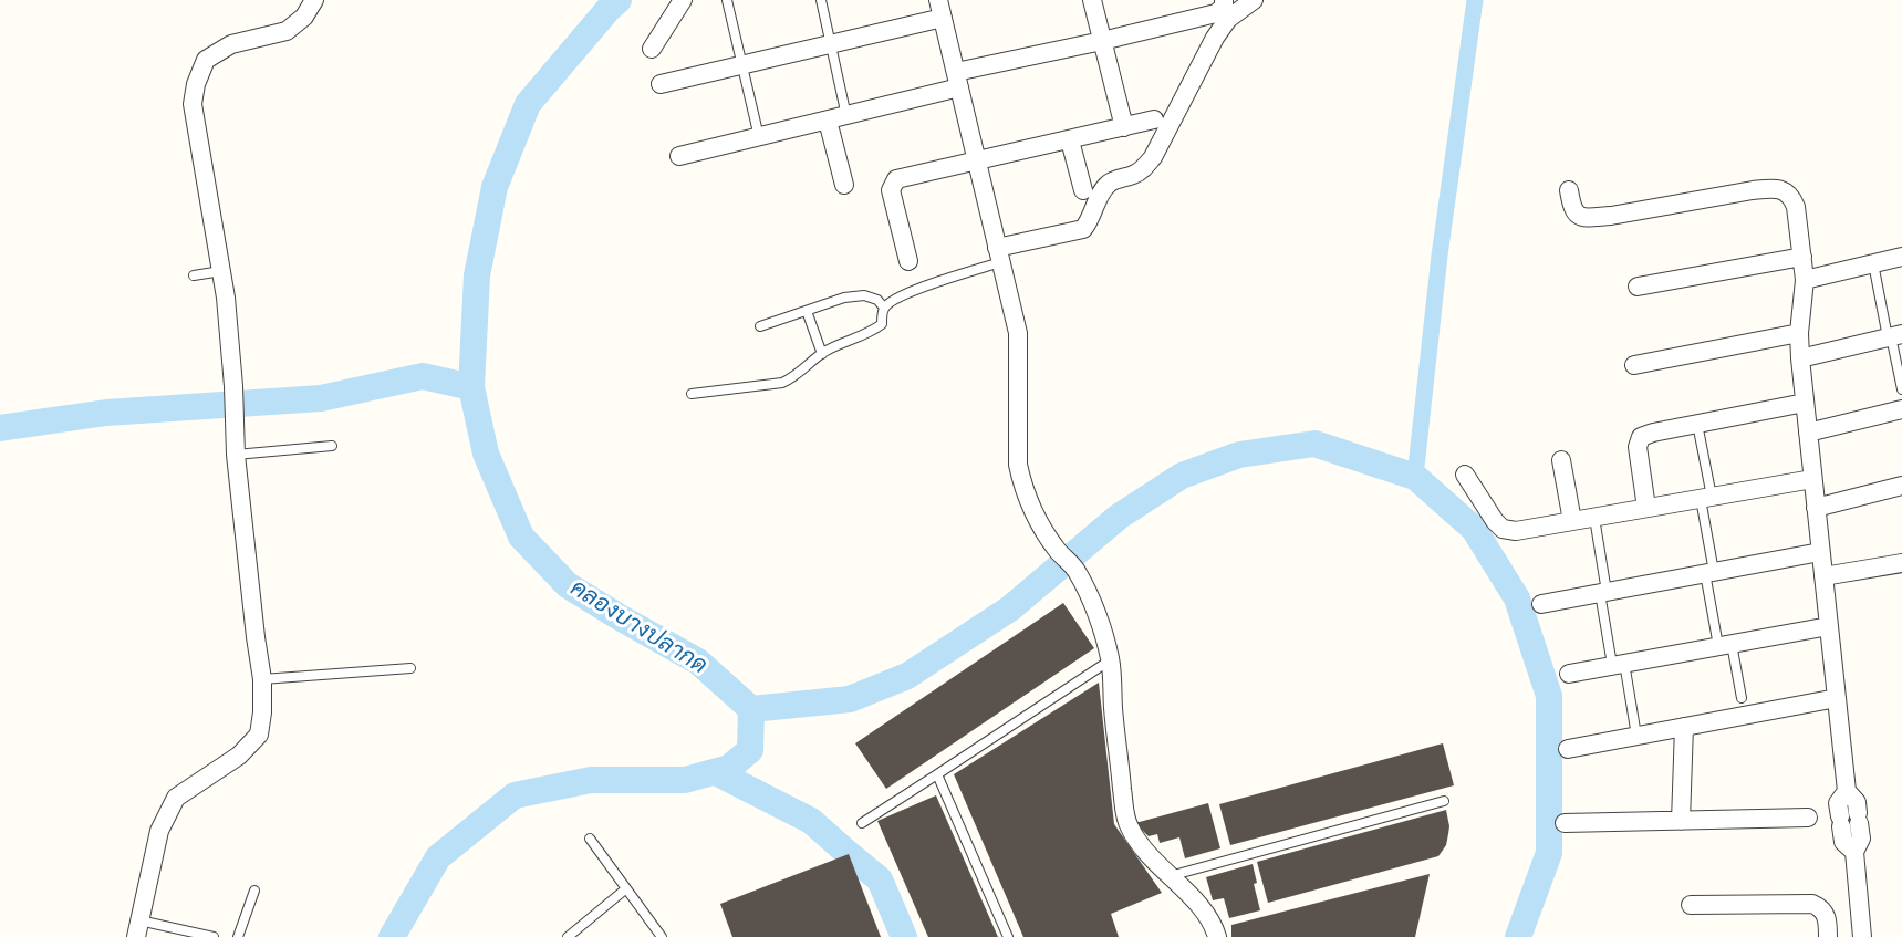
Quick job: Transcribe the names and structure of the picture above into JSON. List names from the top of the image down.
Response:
{
  "water": ["คลองบางปลากด"]
}
